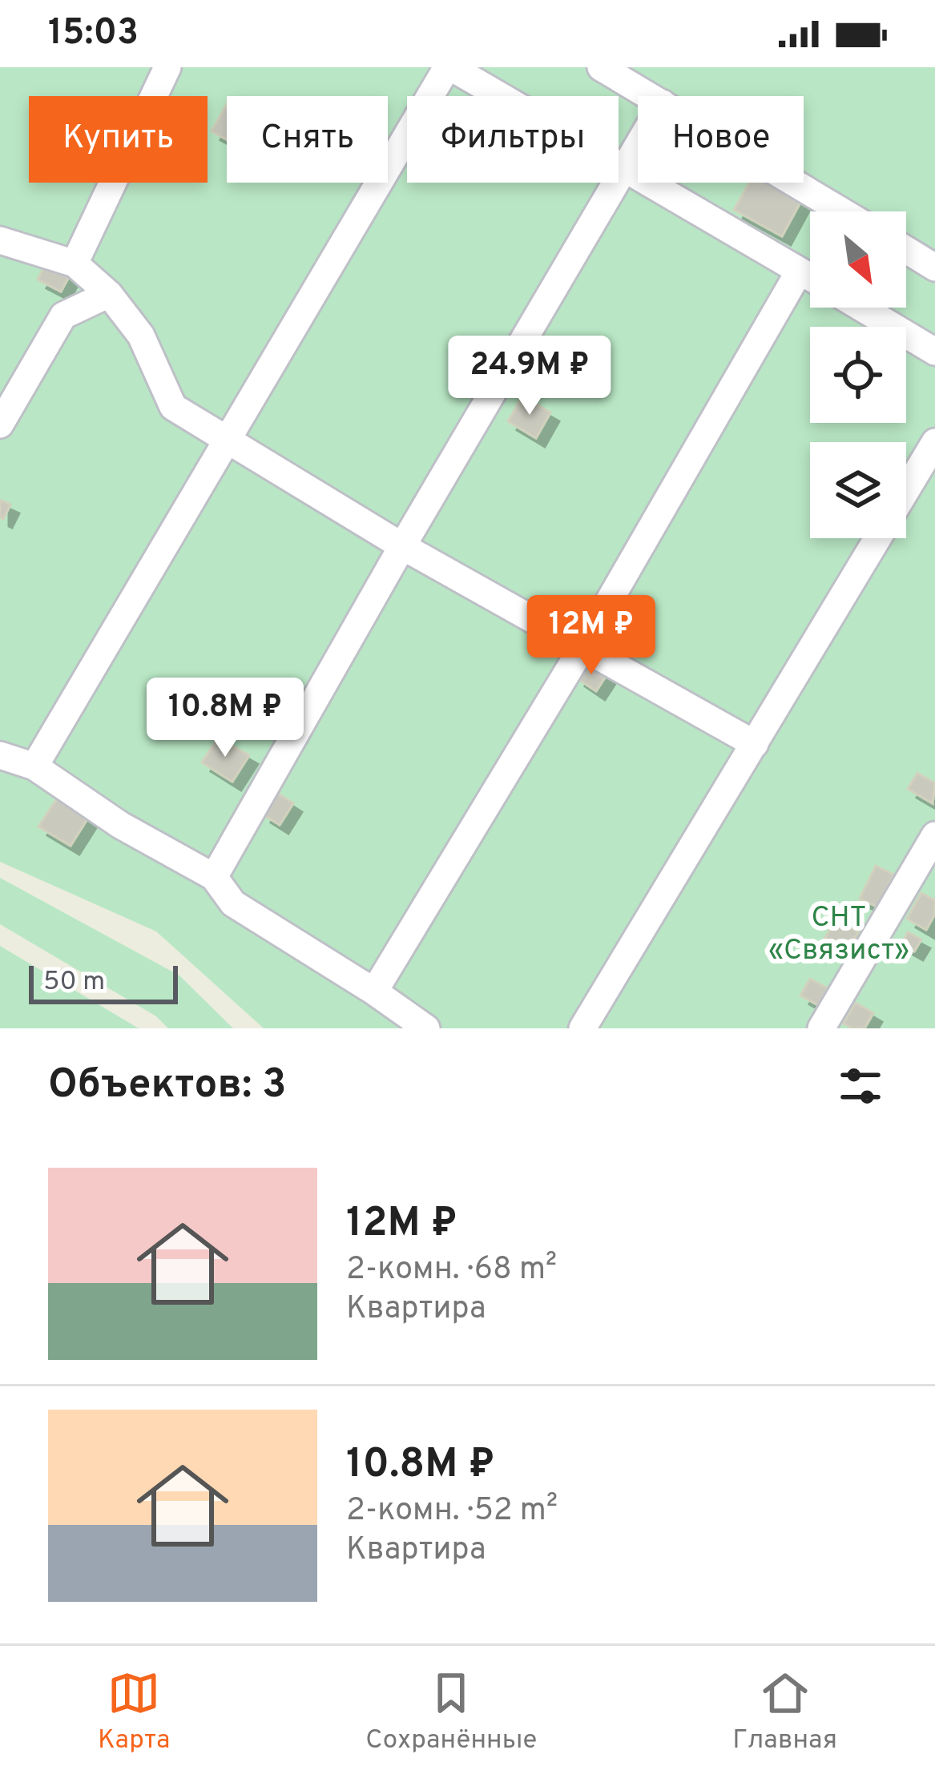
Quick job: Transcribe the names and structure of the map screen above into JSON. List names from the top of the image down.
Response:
{
  "parks": ["СНТ «Связист»"],
  "scale_bar": "50 m",
  "north": "bottom right",
  "page": {
    "status": "15:03",
    "chip": [
      "Купить",
      "Снять",
      "Фильтры",
      "Новое"
    ],
    "price": ["24.9M ₽", "12M ₽", "10.8M ₽"],
    "scale": "50 m",
    "heading": "Объектов: 3",
    "list": [
      {
        "name": "12M ₽",
        "note": "2-комн. · 68 m² · Квартира"
      },
      {
        "name": "10.8M ₽",
        "note": "2-комн. · 52 m² · Квартира"
      }
    ],
    "tabs": ["Карта", "Сохранённые", "Главная"]
  }
}
